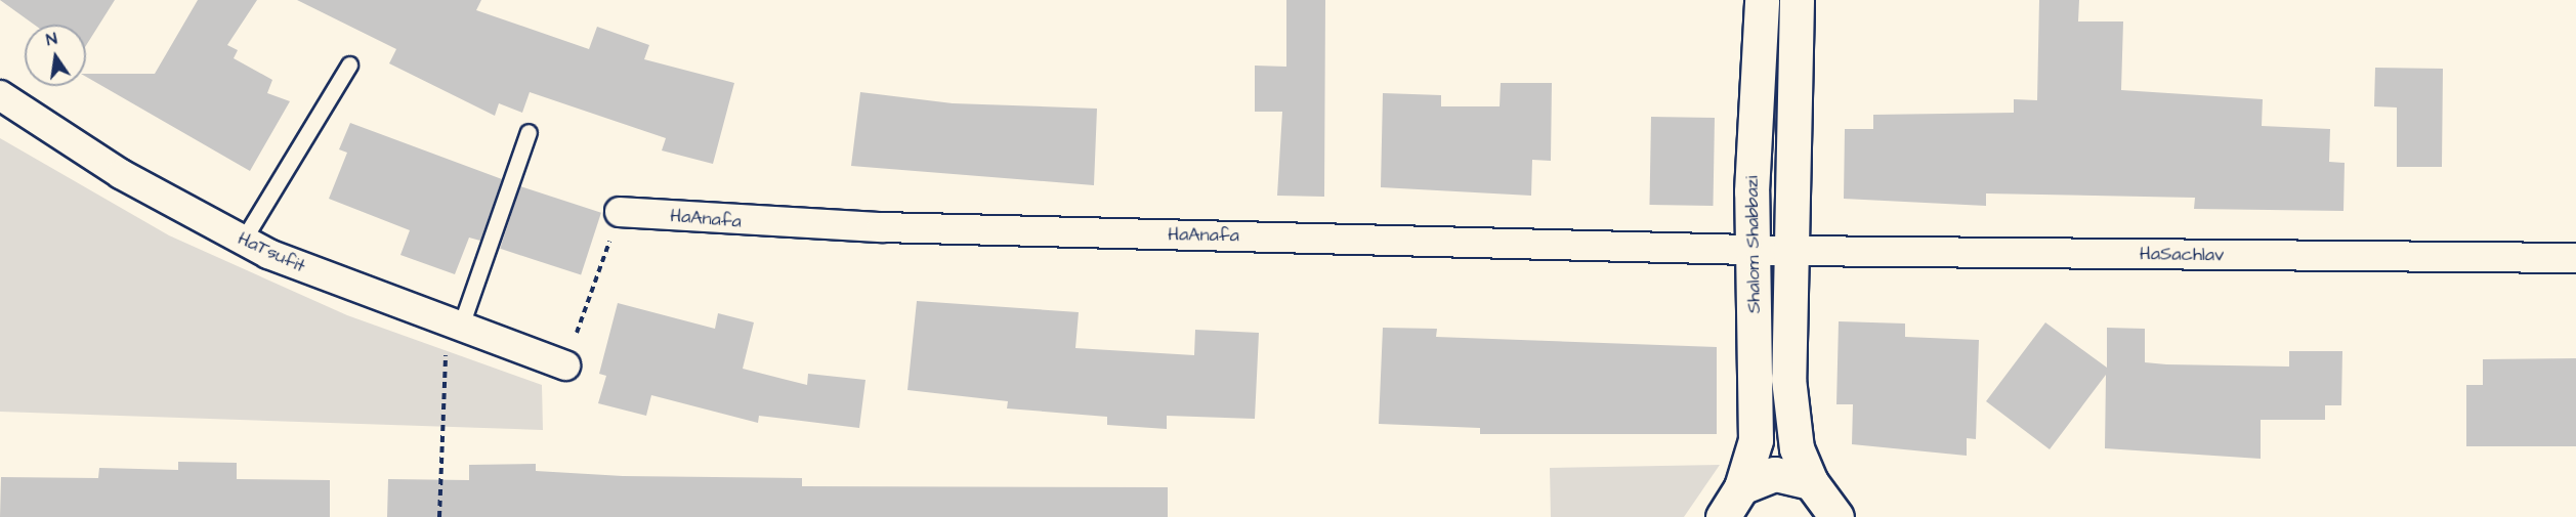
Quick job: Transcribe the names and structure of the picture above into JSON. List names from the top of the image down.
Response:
{
  "streets": {
    "street": [
      "HaAnafa",
      "Shalom Shabbazi",
      "HaTsufit",
      "HaSachlav"
    ]
  },
  "crossings": [
    ["HaAnafa", "Shalom Shabbazi"],
    ["HaAnafa", "HaSachlav"],
    ["Shalom Shabbazi", "HaSachlav"]
  ],
  "north": "top"
}
